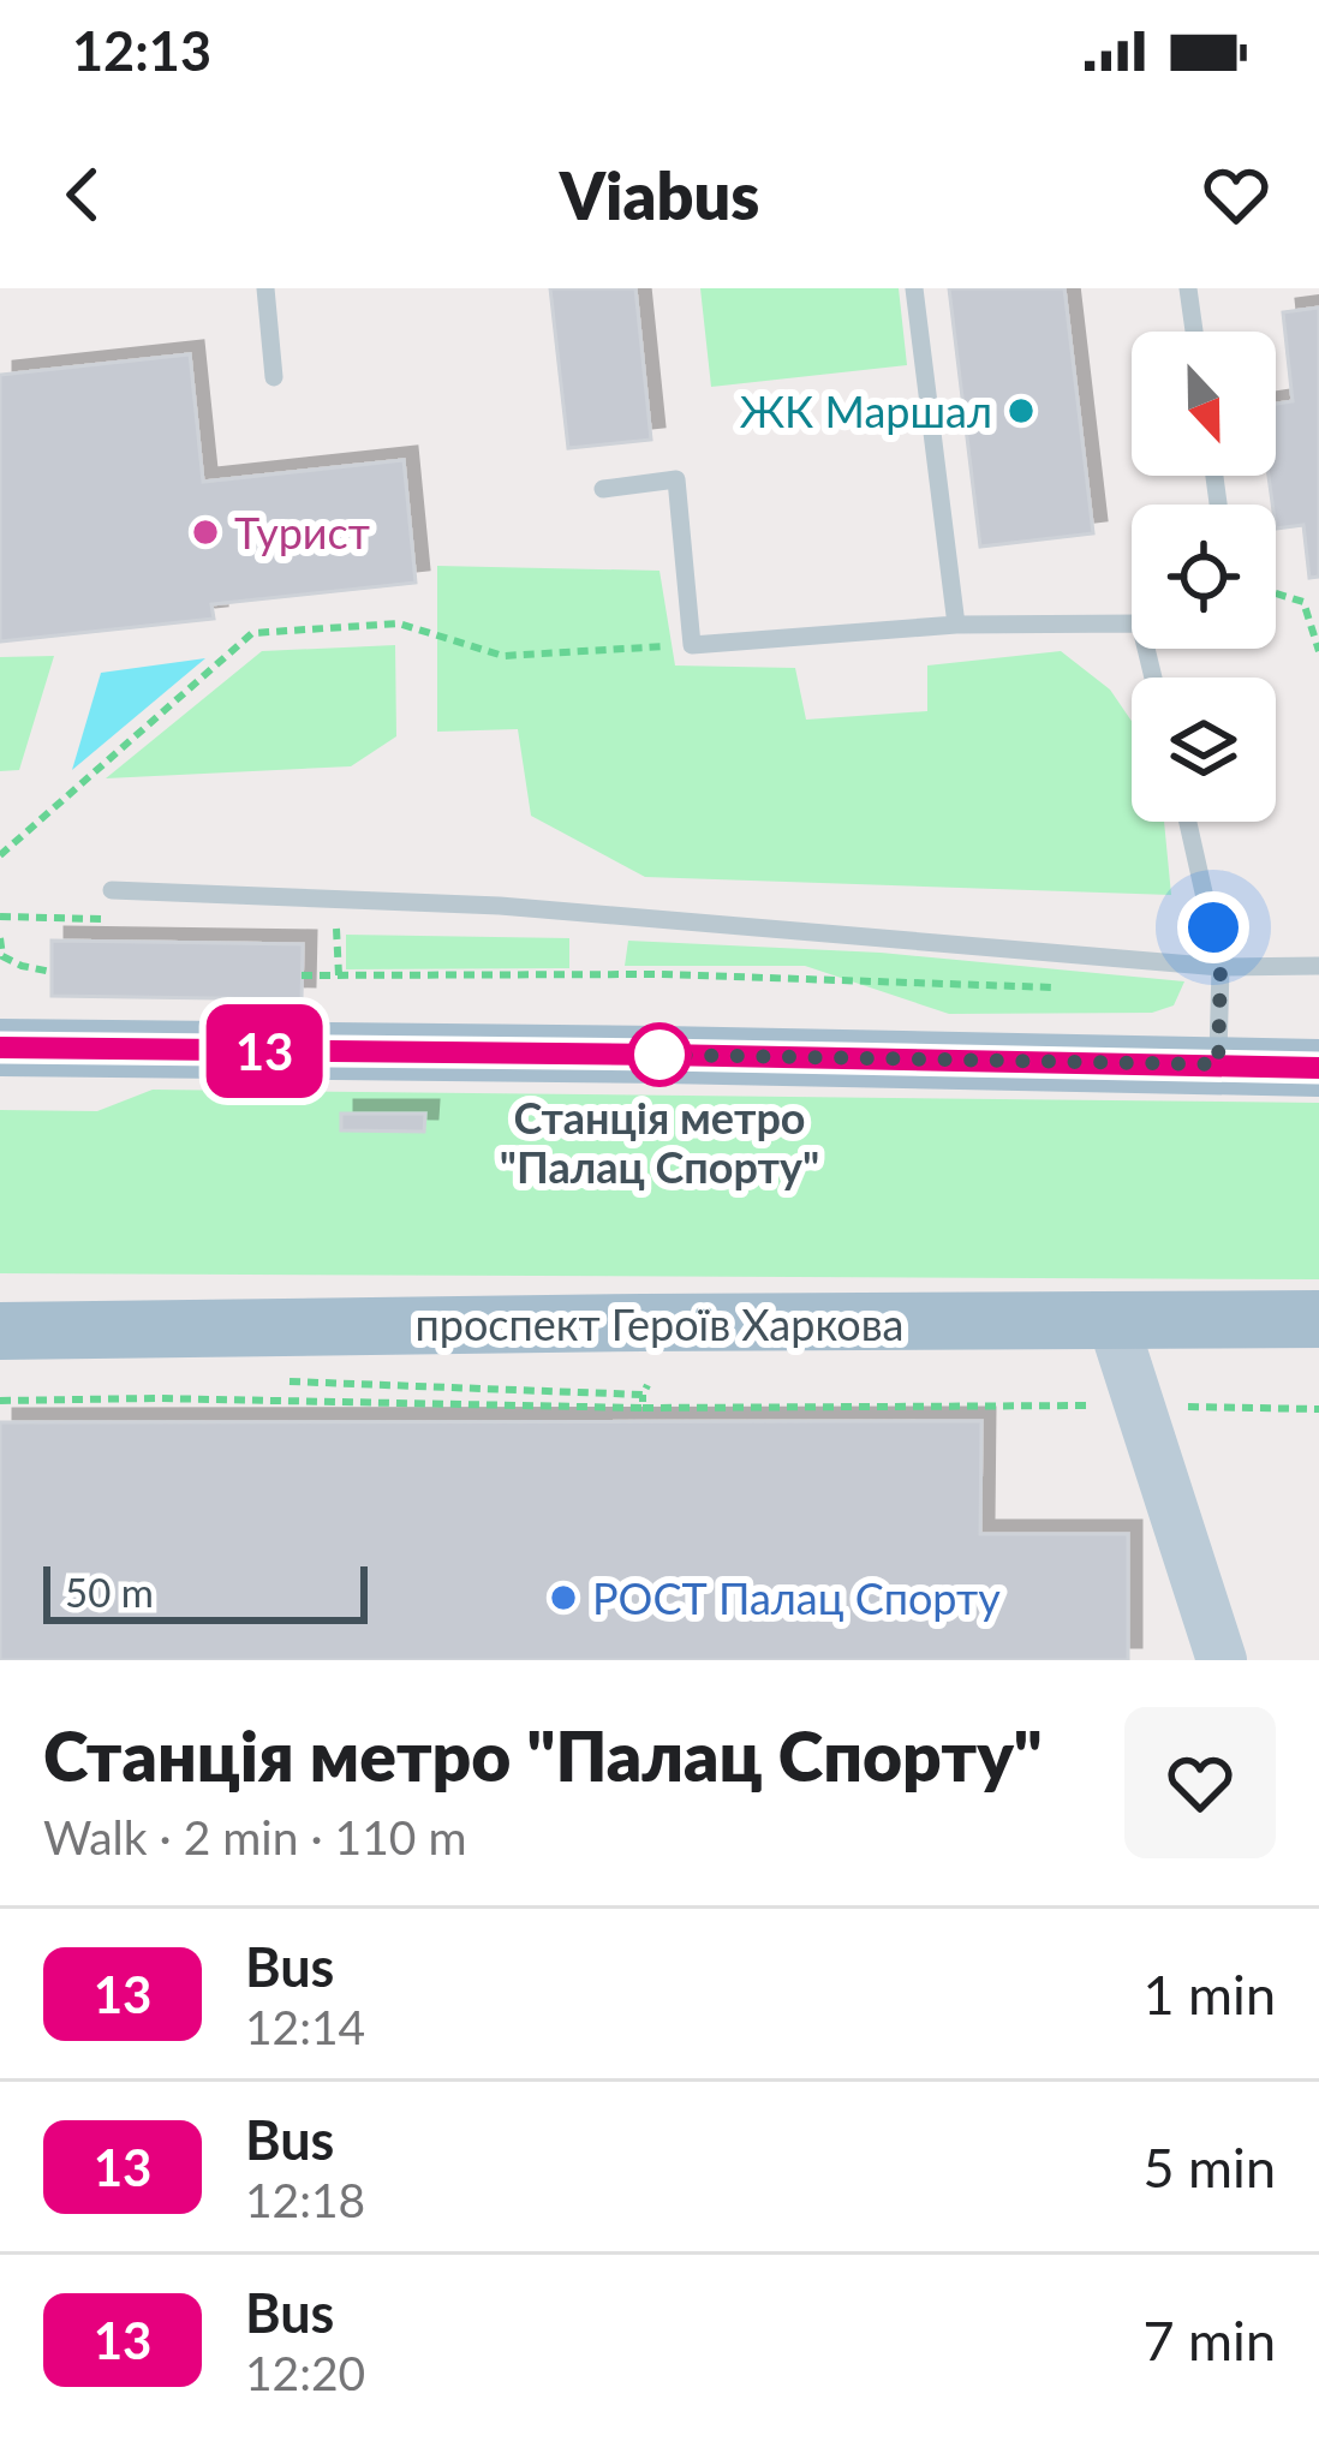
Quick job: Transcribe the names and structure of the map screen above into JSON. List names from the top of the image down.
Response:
{
  "streets": {
    "main road": ["проспект Героїв Харкова"]
  },
  "places": [
    "ЖК Маршал",
    "Турист",
    "Станція метро \"Палац Спорту\"",
    "РОСТ Палац Спорту"
  ],
  "lines": ["bus line 13"],
  "scale_bar": "50 m",
  "north": "bottom",
  "page": {
    "status": "12:13",
    "header": "Viabus",
    "on_map": "13",
    "scale": "50 m",
    "heading": ["Станція метро \"Палац Спорту\"", "Walk · 2 min · 110 m"],
    "list": [
      {
        "mark": "13",
        "name": "Bus",
        "note": "12:14",
        "value": "1 min"
      },
      {
        "mark": "13",
        "name": "Bus",
        "note": "12:18",
        "value": "5 min"
      },
      {
        "mark": "13",
        "name": "Bus",
        "note": "12:20",
        "value": "7 min"
      }
    ]
  }
}
